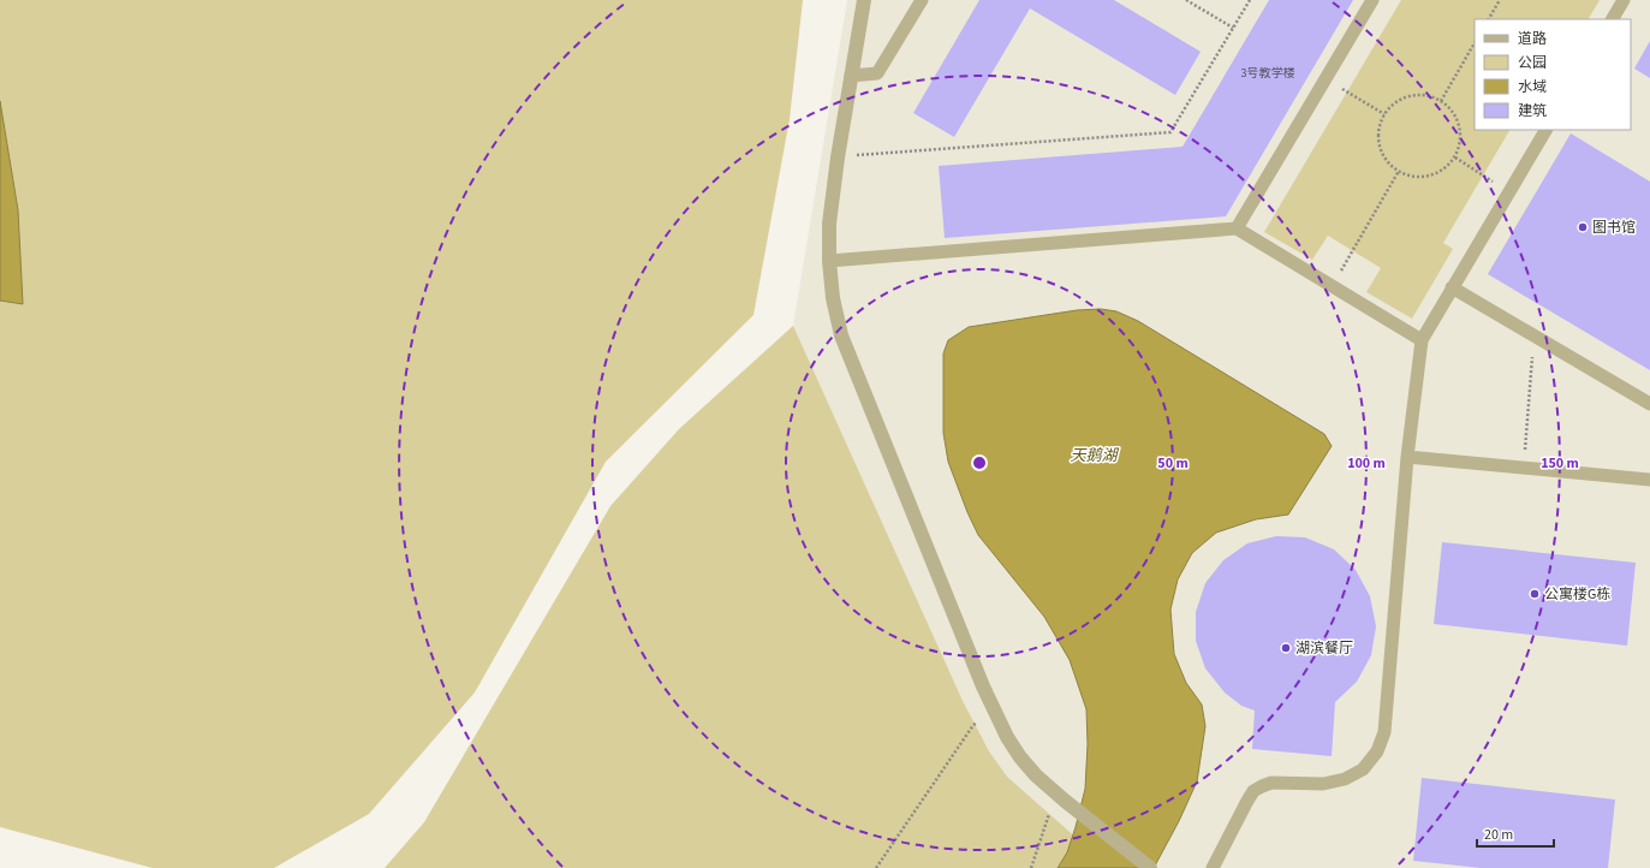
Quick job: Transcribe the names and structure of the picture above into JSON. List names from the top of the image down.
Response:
{
  "water": ["天鹅湖"],
  "places": ["图书馆", "公寓楼G栋", "湖滨餐厅"],
  "house_numbers": ["3号教学楼"],
  "legend": [
    "道路",
    "公园",
    "水域",
    "建筑"
  ],
  "scale_bar": "20 m",
  "rings": ["50 m", "100 m", "150 m"]
}
